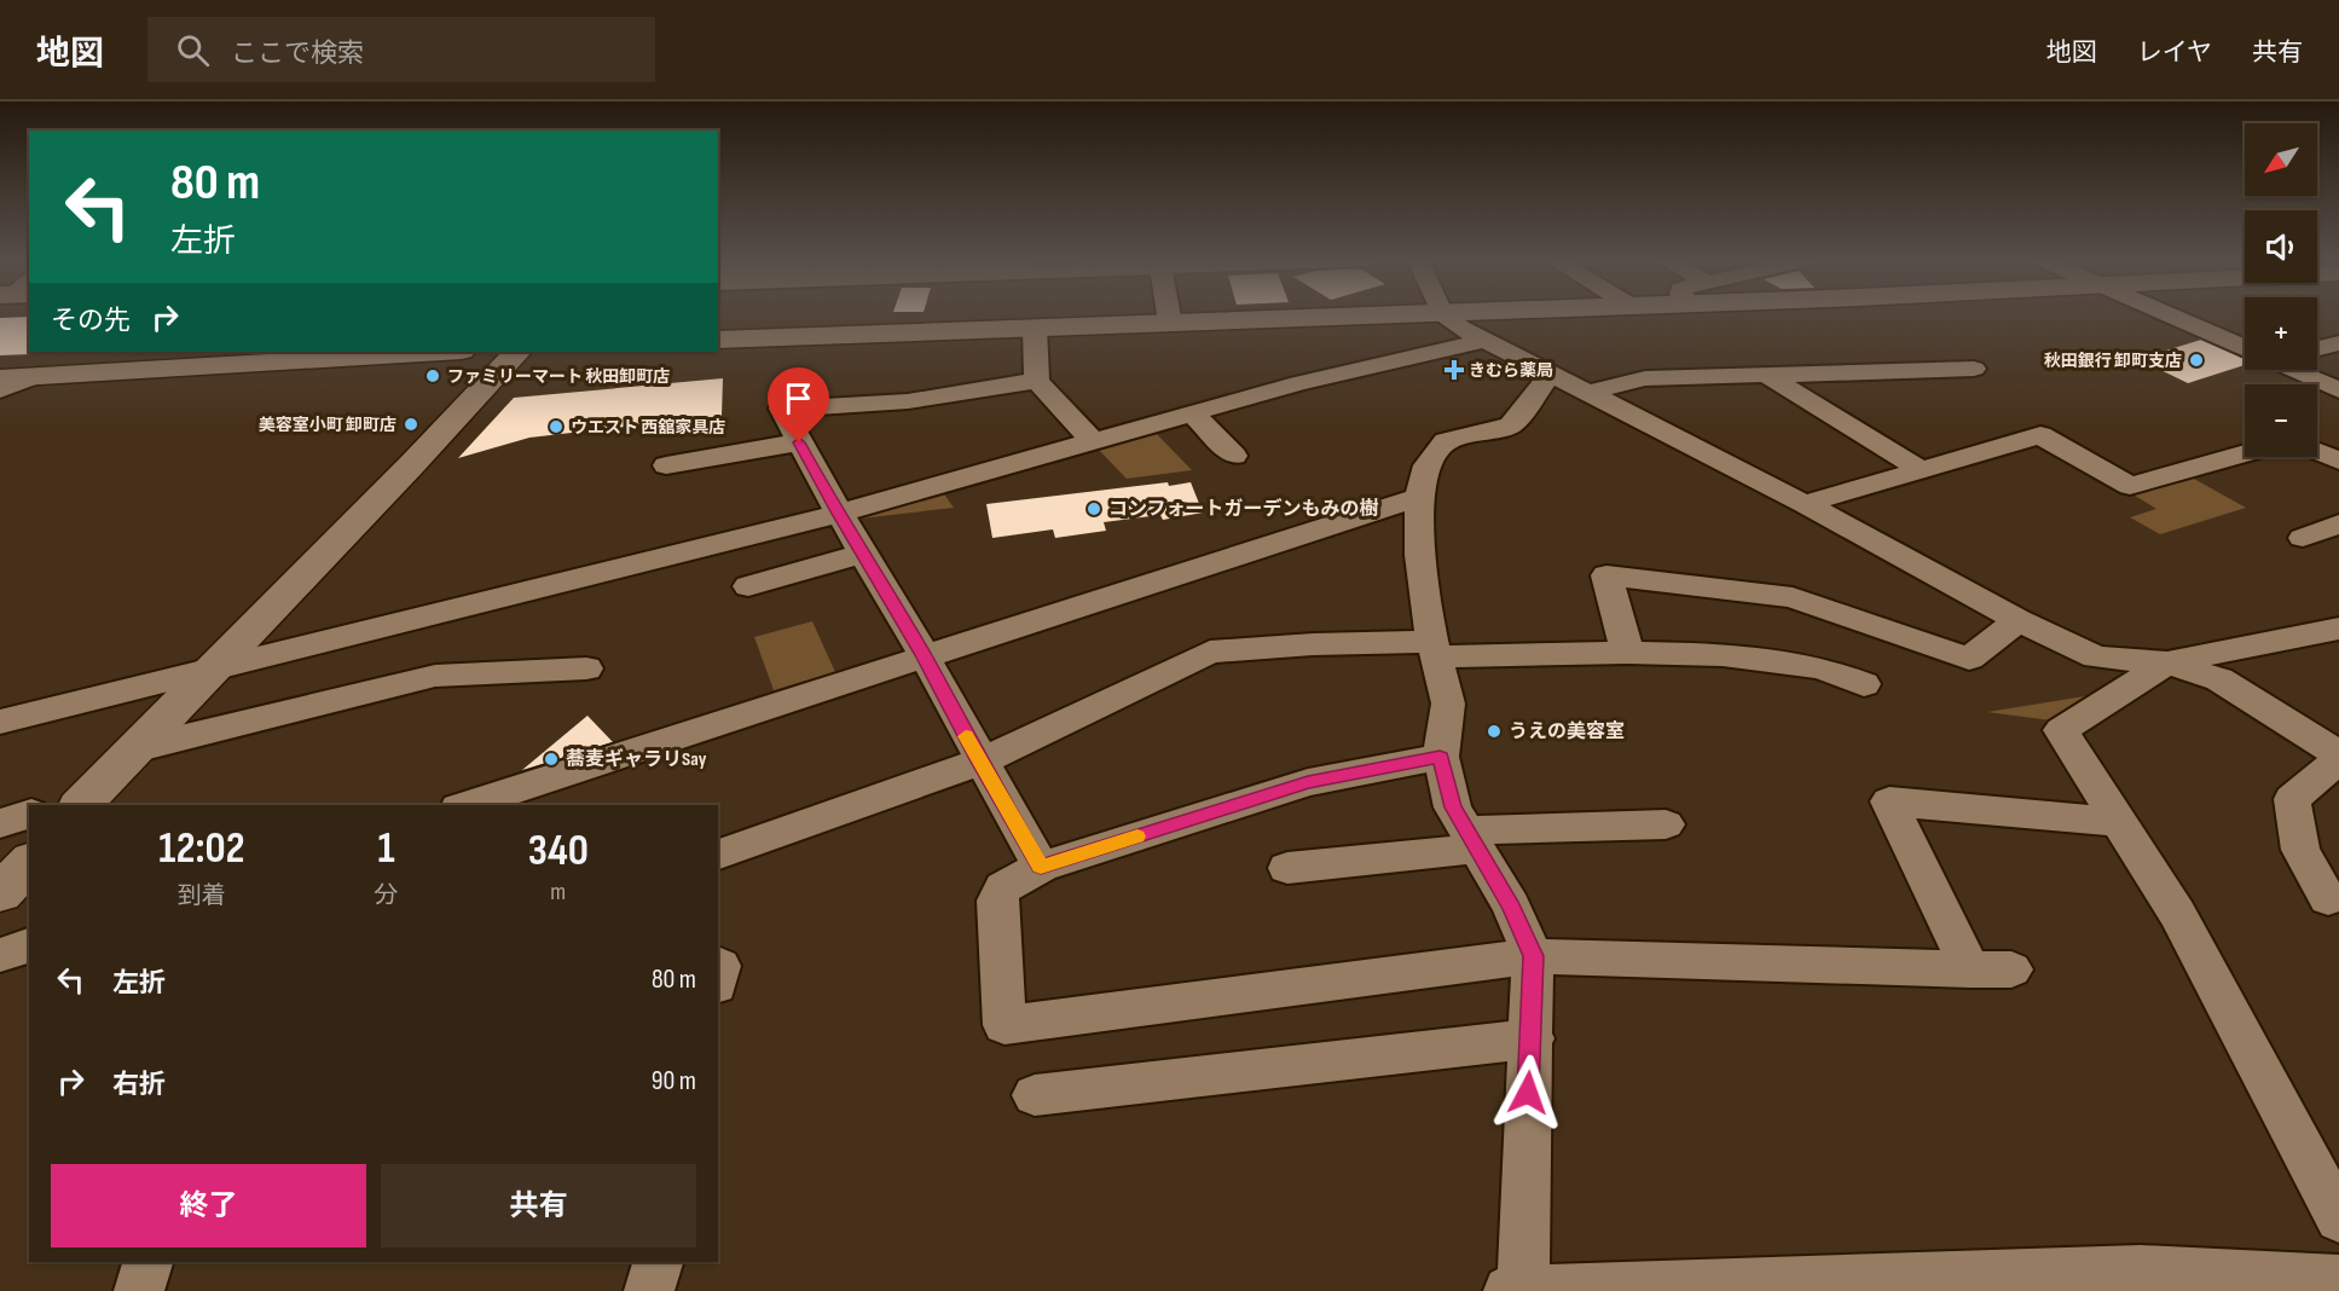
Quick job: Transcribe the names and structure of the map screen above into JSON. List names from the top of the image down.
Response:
{
  "places": {
    "other": [
      "秋田銀行 卸町支店",
      "ファミリーマート 秋田卸町店",
      "美容室小町 卸町店",
      "ウエスト 西舘家具店",
      "コンフォートガーデンもみの樹",
      "うえの美容室",
      "蕎麦ギャラリSay"
    ],
    "health": ["きむら薬局"]
  },
  "north": "bottom left",
  "page": {
    "header": "地図",
    "search": "ここで検索",
    "nav": ["地図", "レイヤ", "共有"],
    "map_buttons": ["+", "−"],
    "turn": ["80 m", "左折"],
    "then": "その先",
    "eta": [
      "12:02",
      "到着",
      "1",
      "分",
      "340",
      "m"
    ],
    "list": [
      {
        "name": "左折",
        "value": "80 m"
      },
      {
        "name": "右折",
        "value": "90 m"
      }
    ],
    "buttons": ["終了", "共有"]
  }
}
